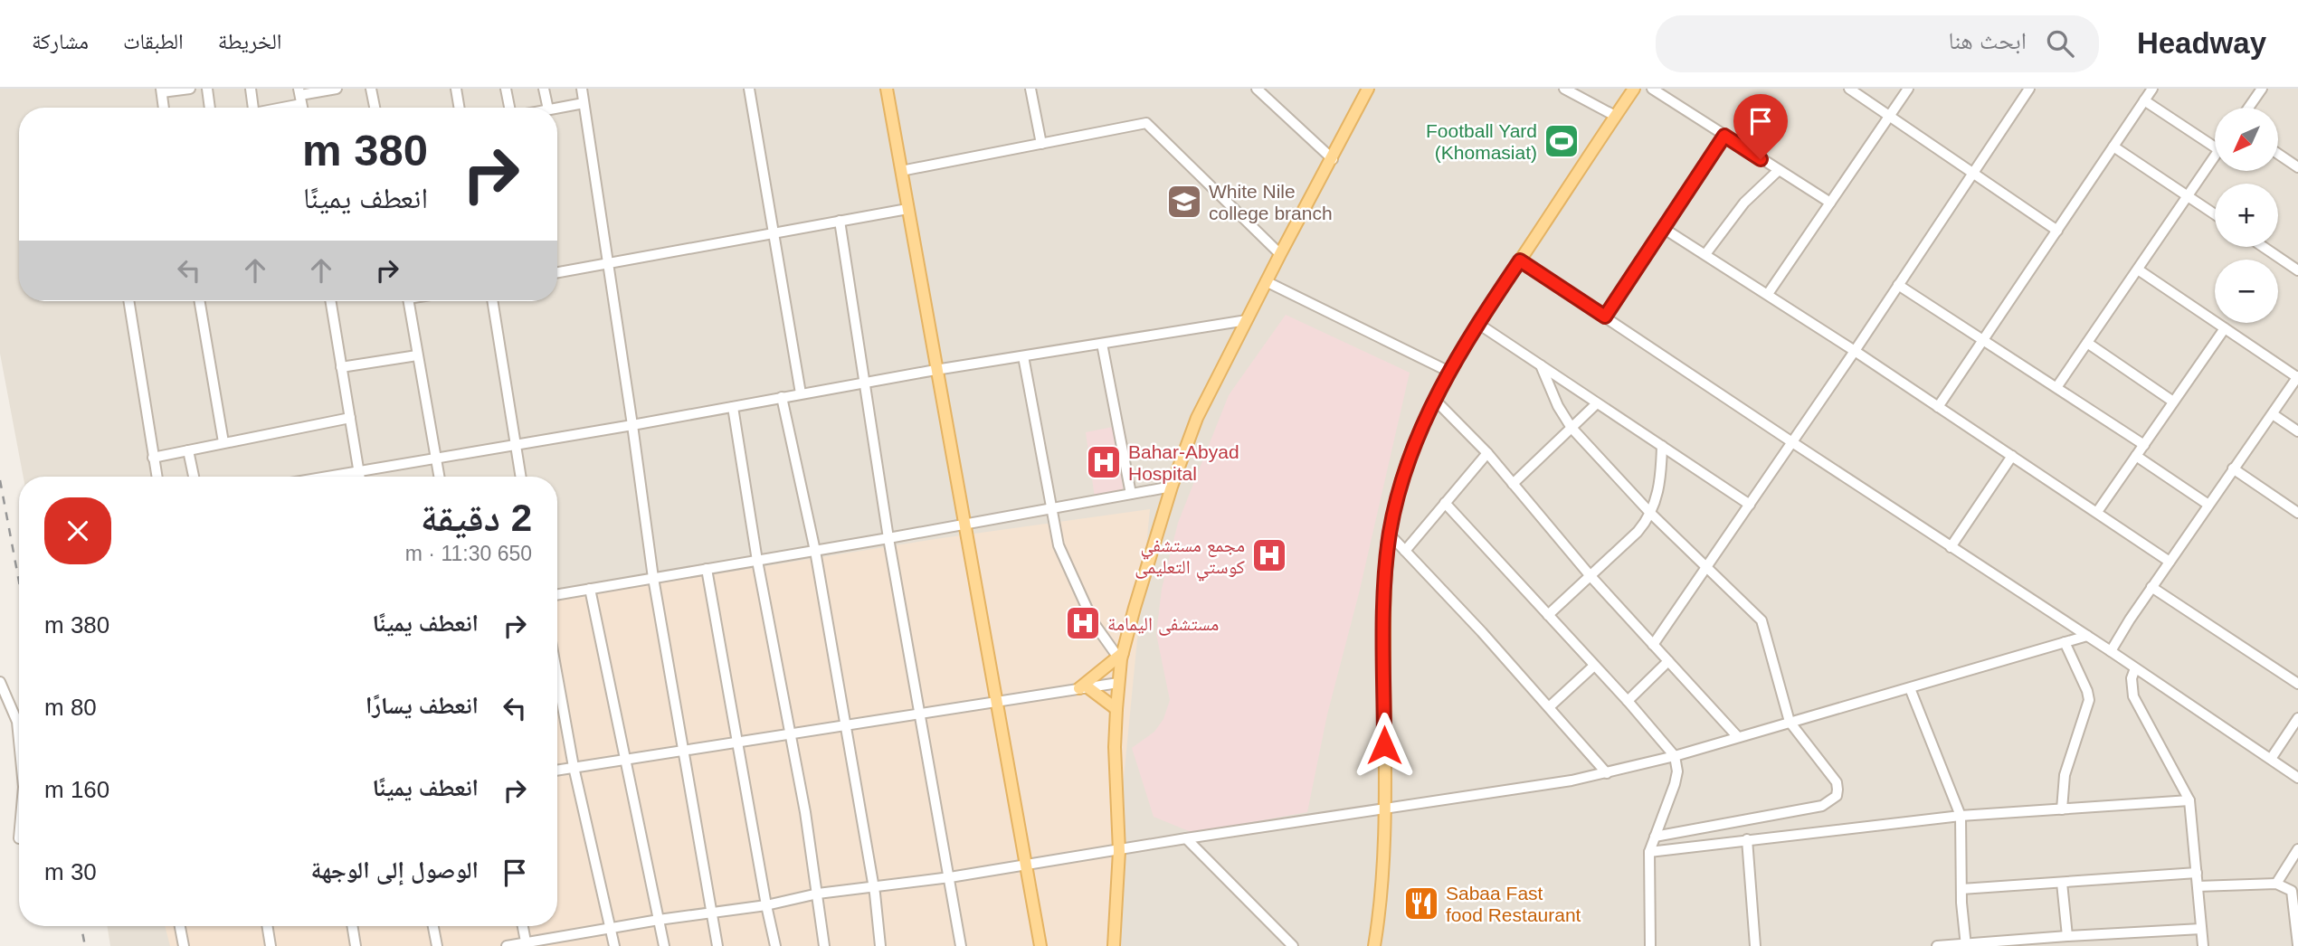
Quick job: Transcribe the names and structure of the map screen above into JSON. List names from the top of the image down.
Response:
{
  "places": {
    "sports": ["Football Yard (Khomasiat)"],
    "school or university": ["White Nile college branch"],
    "hospital": ["Bahar-Abyad Hospital", "مجمع مستشفي كوستي التعليمى", "مستشفى اليمامة"],
    "restaurant": ["Sabaa Fast food Restaurant"]
  },
  "north": "bottom left",
  "page": {
    "header": "Headway",
    "search": "ابحث هنا",
    "nav": ["الخريطة", "الطبقات", "مشاركة"],
    "map_buttons": ["+", "−"],
    "turn": ["380 m", "انعطف يمينًا"],
    "heading": ["2 دقيقة", "650 m · 11:30"],
    "list": [
      {
        "name": "انعطف يمينًا",
        "value": "380 m"
      },
      {
        "name": "انعطف يسارًا",
        "value": "80 m"
      },
      {
        "name": "انعطف يمينًا",
        "value": "160 m"
      },
      {
        "name": "الوصول إلى الوجهة",
        "value": "30 m"
      }
    ]
  }
}
